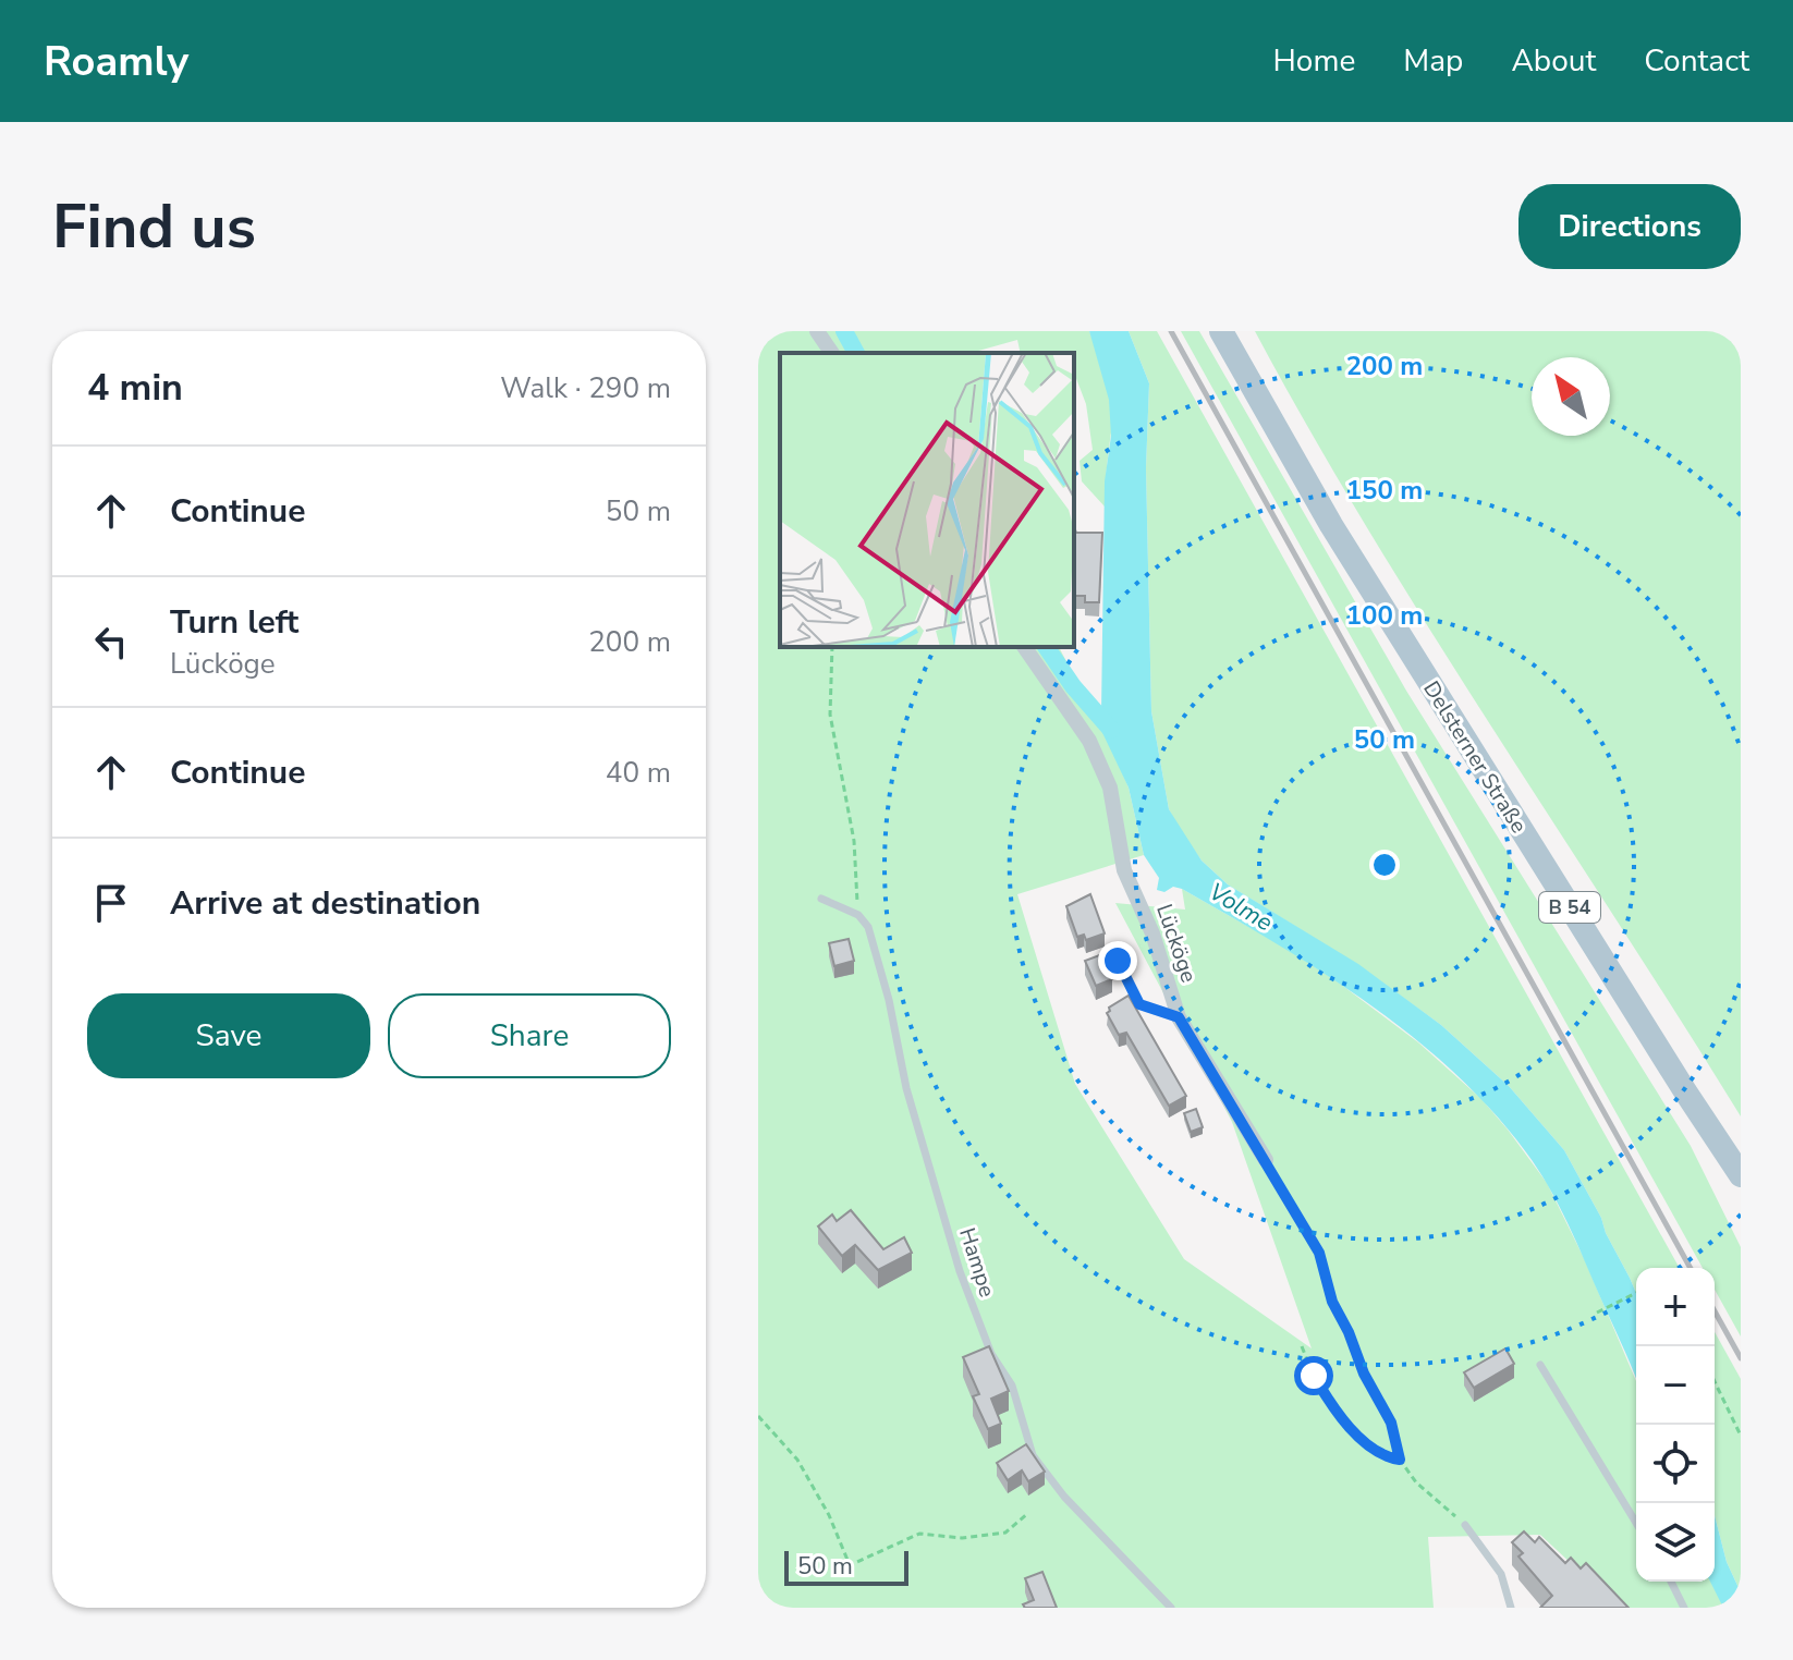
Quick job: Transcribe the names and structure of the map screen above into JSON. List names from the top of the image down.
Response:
{
  "streets": {
    "main road": ["Delsterner Straße", "B 54"],
    "street": ["Lücköge"],
    "lane": ["Hampe"]
  },
  "water": ["Volme"],
  "scale_bar": "50 m",
  "north": "top left",
  "page": {
    "header": "Roamly",
    "nav": [
      "Home",
      "Map",
      "About",
      "Contact"
    ],
    "buttons": [
      "Directions",
      ["Save", "Share"]
    ],
    "title": "Find us",
    "heading": ["4 min", "Walk · 290 m"],
    "list": [
      ["Continue", "50 m"],
      ["Turn left", "Lücköge", "200 m"],
      ["Continue", "40 m"],
      "Arrive at destination"
    ],
    "map_buttons": ["+", "−"],
    "scale": "50 m"
  },
  "rings": [
    "200 m",
    "150 m",
    "100 m",
    "50 m"
  ]
}
